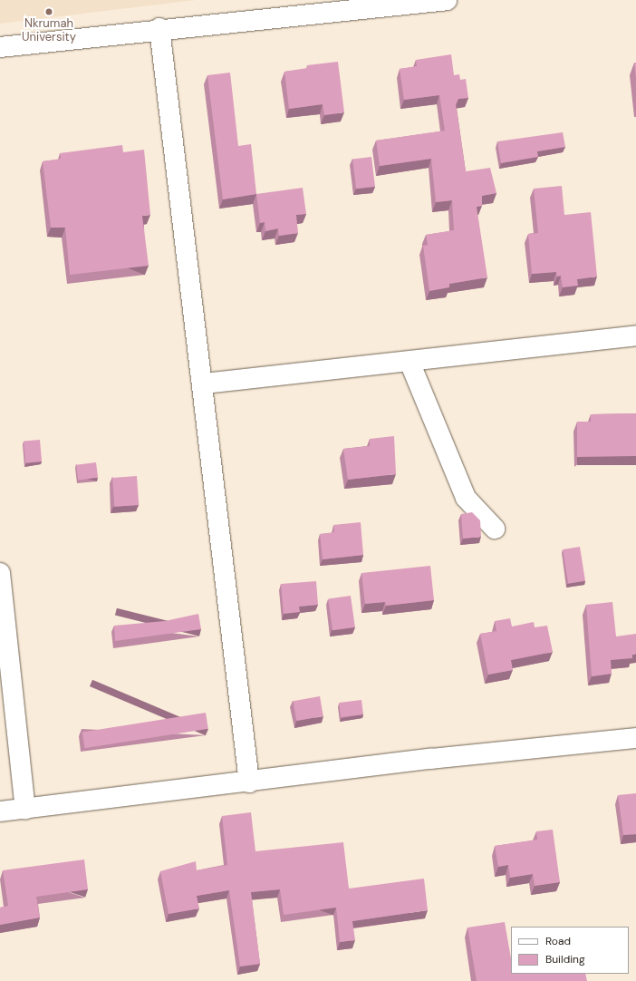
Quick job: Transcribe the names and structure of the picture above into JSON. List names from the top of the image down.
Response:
{
  "places": ["Nkrumah University"],
  "legend": ["Road", "Building"]
}
